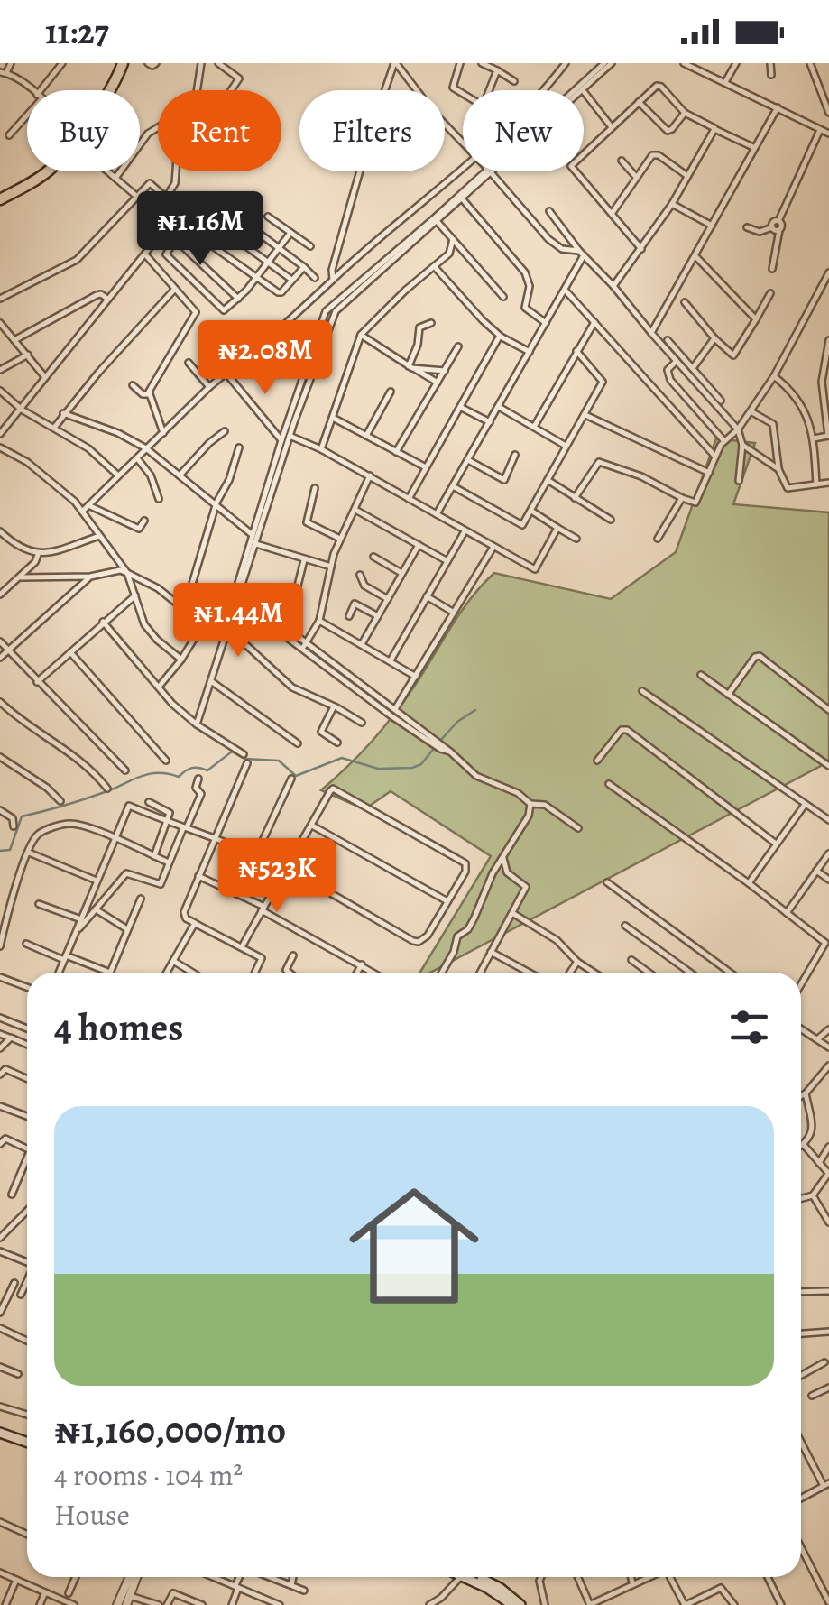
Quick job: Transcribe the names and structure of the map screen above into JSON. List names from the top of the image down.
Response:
{
  "page": {
    "status": "11:27",
    "chip": [
      "Buy",
      "Rent",
      "Filters",
      "New"
    ],
    "price": [
      "₦1.16M",
      "₦2.08M",
      "₦1.44M",
      "₦523K"
    ],
    "heading": "4 homes",
    "list": [
      {
        "name": "₦1,160,000/mo",
        "note": "4 rooms · 104 m² · House"
      }
    ]
  }
}
